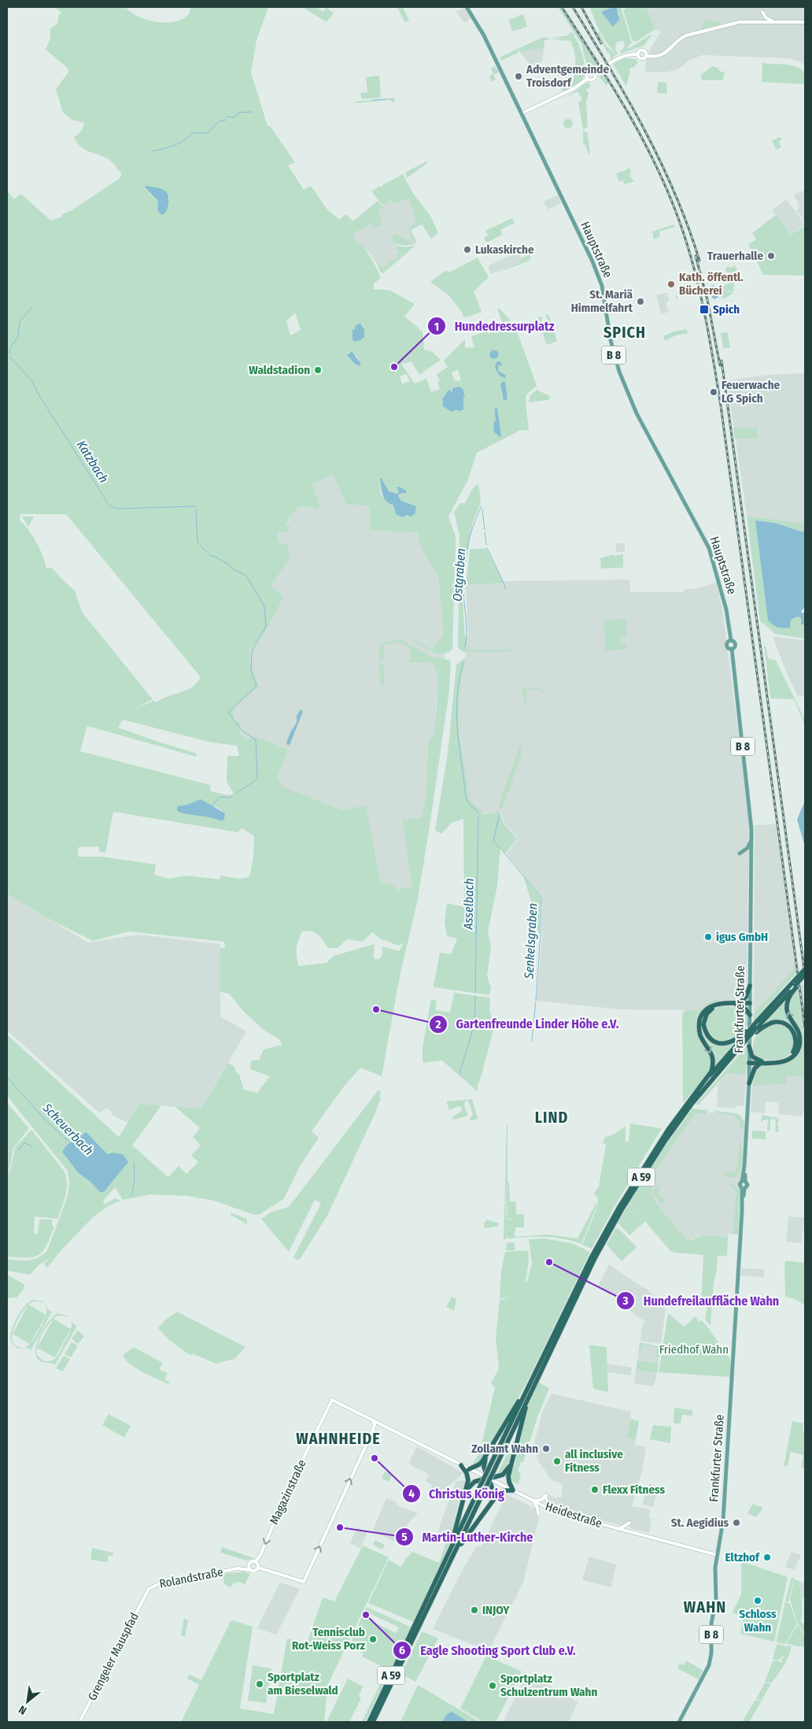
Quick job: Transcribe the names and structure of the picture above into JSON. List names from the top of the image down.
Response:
{
  "streets": {
    "highway": ["A 59"],
    "main road": [
      "Hauptstraße",
      "B 8",
      "Frankfurter Straße",
      "Magazinstraße",
      "Heidestraße",
      "Rolandstraße",
      "Grengeler Mauspfad"
    ]
  },
  "crossings": [
    ["Hauptstraße", "Frankfurter Straße"],
    ["B 8", "Frankfurter Straße"],
    ["Frankfurter Straße", "Heidestraße"],
    ["Magazinstraße", "Heidestraße"],
    ["Magazinstraße", "Rolandstraße"],
    ["Rolandstraße", "Grengeler Mauspfad"]
  ],
  "one_way": ["Magazinstraße"],
  "districts": [
    "SPICH",
    "LIND",
    "WAHNHEIDE",
    "WAHN"
  ],
  "water": [
    "Katzbach",
    "Ostgraben",
    "Asselbach",
    "Senkelsgraben",
    "Scheuerbach"
  ],
  "parks": ["Friedhof Wahn"],
  "places": {
    "other": [
      "Adventgemeinde Troisdorf",
      "Lukaskirche",
      "Trauerhalle",
      "Kath. öffentl. Bücherei",
      "St. Mariä Himmelfahrt",
      "Hundedressurplatz",
      "Waldstadion",
      "Feuerwache LG Spich",
      "igus GmbH",
      "Gartenfreunde Linder Höhe e.V.",
      "Hundefreilauffläche Wahn",
      "Zollamt Wahn",
      "Christus König",
      "all inclusive Fitness",
      "Flexx Fitness",
      "St. Aegidius",
      "Martin-Luther-Kirche",
      "Eltzhof",
      "Schloss Wahn",
      "INJOY",
      "Eagle Shooting Sport Club e.V.",
      "Tennisclub Rot-Weiss Porz",
      "Sportplatz am Bieselwald",
      "Sportplatz Schulzentrum Wahn"
    ],
    "transit": ["Spich"]
  },
  "north": "bottom left"
}
